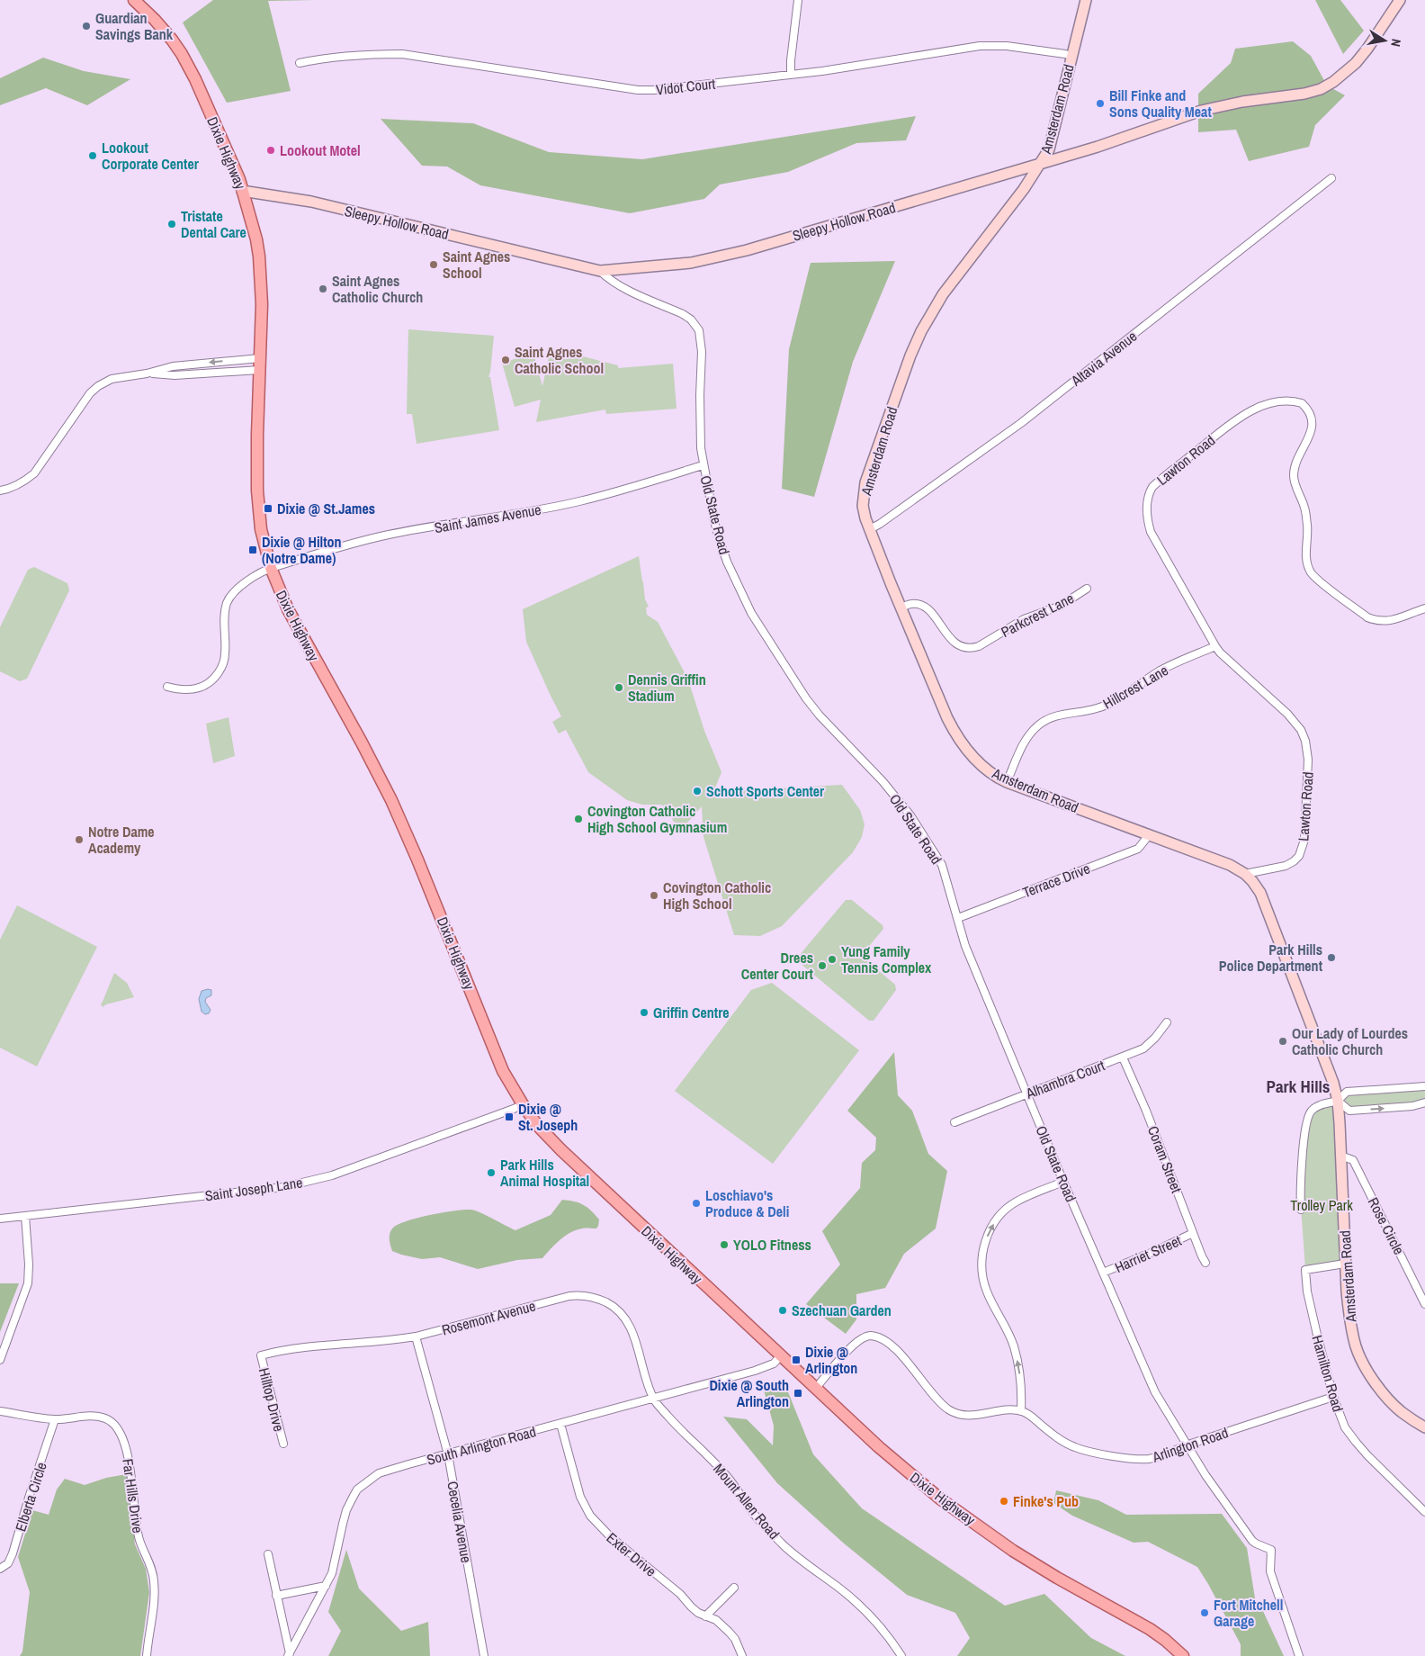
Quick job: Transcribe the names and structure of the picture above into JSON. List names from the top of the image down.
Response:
{
  "streets": {
    "main road": ["Dixie Highway"],
    "street": [
      "Vidot Court",
      "Amsterdam Road",
      "Sleepy Hollow Road",
      "Altavia Avenue",
      "Lawton Road",
      "Old State Road",
      "Saint James Avenue",
      "Parkcrest Lane",
      "Hillcrest Lane",
      "Terrace Drive",
      "Alhambra Court",
      "Coram Street",
      "Saint Joseph Lane",
      "Rose Circle",
      "Harriet Street",
      "Rosemont Avenue",
      "Hamilton Road",
      "Hilltop Drive",
      "Arlington Road",
      "South Arlington Road",
      "Far Hills Drive",
      "Elberta Circle",
      "Mount Allen Road",
      "Cecelia Avenue",
      "Exter Drive"
    ]
  },
  "crossings": [
    ["Vidot Court", "Amsterdam Road"],
    ["Amsterdam Road", "Sleepy Hollow Road"],
    ["Amsterdam Road", "Altavia Avenue"],
    ["Amsterdam Road", "Lawton Road"],
    ["Amsterdam Road", "Parkcrest Lane"],
    ["Amsterdam Road", "Hillcrest Lane"],
    ["Amsterdam Road", "Terrace Drive"],
    ["Amsterdam Road", "Rose Circle"],
    ["Amsterdam Road", "Hamilton Road"],
    ["Dixie Highway", "Sleepy Hollow Road"],
    ["Dixie Highway", "Saint James Avenue"],
    ["Dixie Highway", "Saint Joseph Lane"],
    ["Dixie Highway", "South Arlington Road"],
    ["Sleepy Hollow Road", "Old State Road"],
    ["Lawton Road", "Hillcrest Lane"],
    ["Old State Road", "Saint James Avenue"],
    ["Old State Road", "Terrace Drive"],
    ["Old State Road", "Alhambra Court"],
    ["Old State Road", "Harriet Street"],
    ["Old State Road", "Arlington Road"],
    ["Alhambra Court", "Coram Street"],
    ["Coram Street", "Harriet Street"],
    ["Rosemont Avenue", "Hilltop Drive"],
    ["Rosemont Avenue", "South Arlington Road"],
    ["Rosemont Avenue", "Mount Allen Road"],
    ["Rosemont Avenue", "Cecelia Avenue"],
    ["Hamilton Road", "Arlington Road"],
    ["South Arlington Road", "Mount Allen Road"],
    ["South Arlington Road", "Cecelia Avenue"],
    ["South Arlington Road", "Exter Drive"],
    ["Far Hills Drive", "Elberta Circle"]
  ],
  "districts": ["Park Hills"],
  "parks": ["Trolley Park"],
  "places": {
    "other": [
      "Guardian Savings Bank",
      "Bill Finke and Sons Quality Meat",
      "Lookout Motel",
      "Lookout Corporate Center",
      "Tristate Dental Care",
      "Saint Agnes School",
      "Saint Agnes Catholic Church",
      "Saint Agnes Catholic School",
      "Dennis Griffin Stadium",
      "Schott Sports Center",
      "Covington Catholic High School Gymnasium",
      "Notre Dame Academy",
      "Covington Catholic High School",
      "Park Hills Police Department",
      "Yung Family Tennis Complex",
      "Drees Center Court",
      "Griffin Centre",
      "Our Lady of Lourdes Catholic Church",
      "Park Hills Animal Hospital",
      "Loschiavo's Produce & Deli",
      "YOLO Fitness",
      "Szechuan Garden",
      "Finke's Pub",
      "Fort Mitchell Garage"
    ],
    "transit": [
      "Dixie @ St.James",
      "Dixie @ Hilton (Notre Dame)",
      "Dixie @ St. Joseph",
      "Dixie @ Arlington",
      "Dixie @ South Arlington"
    ]
  },
  "north": "right"
}
